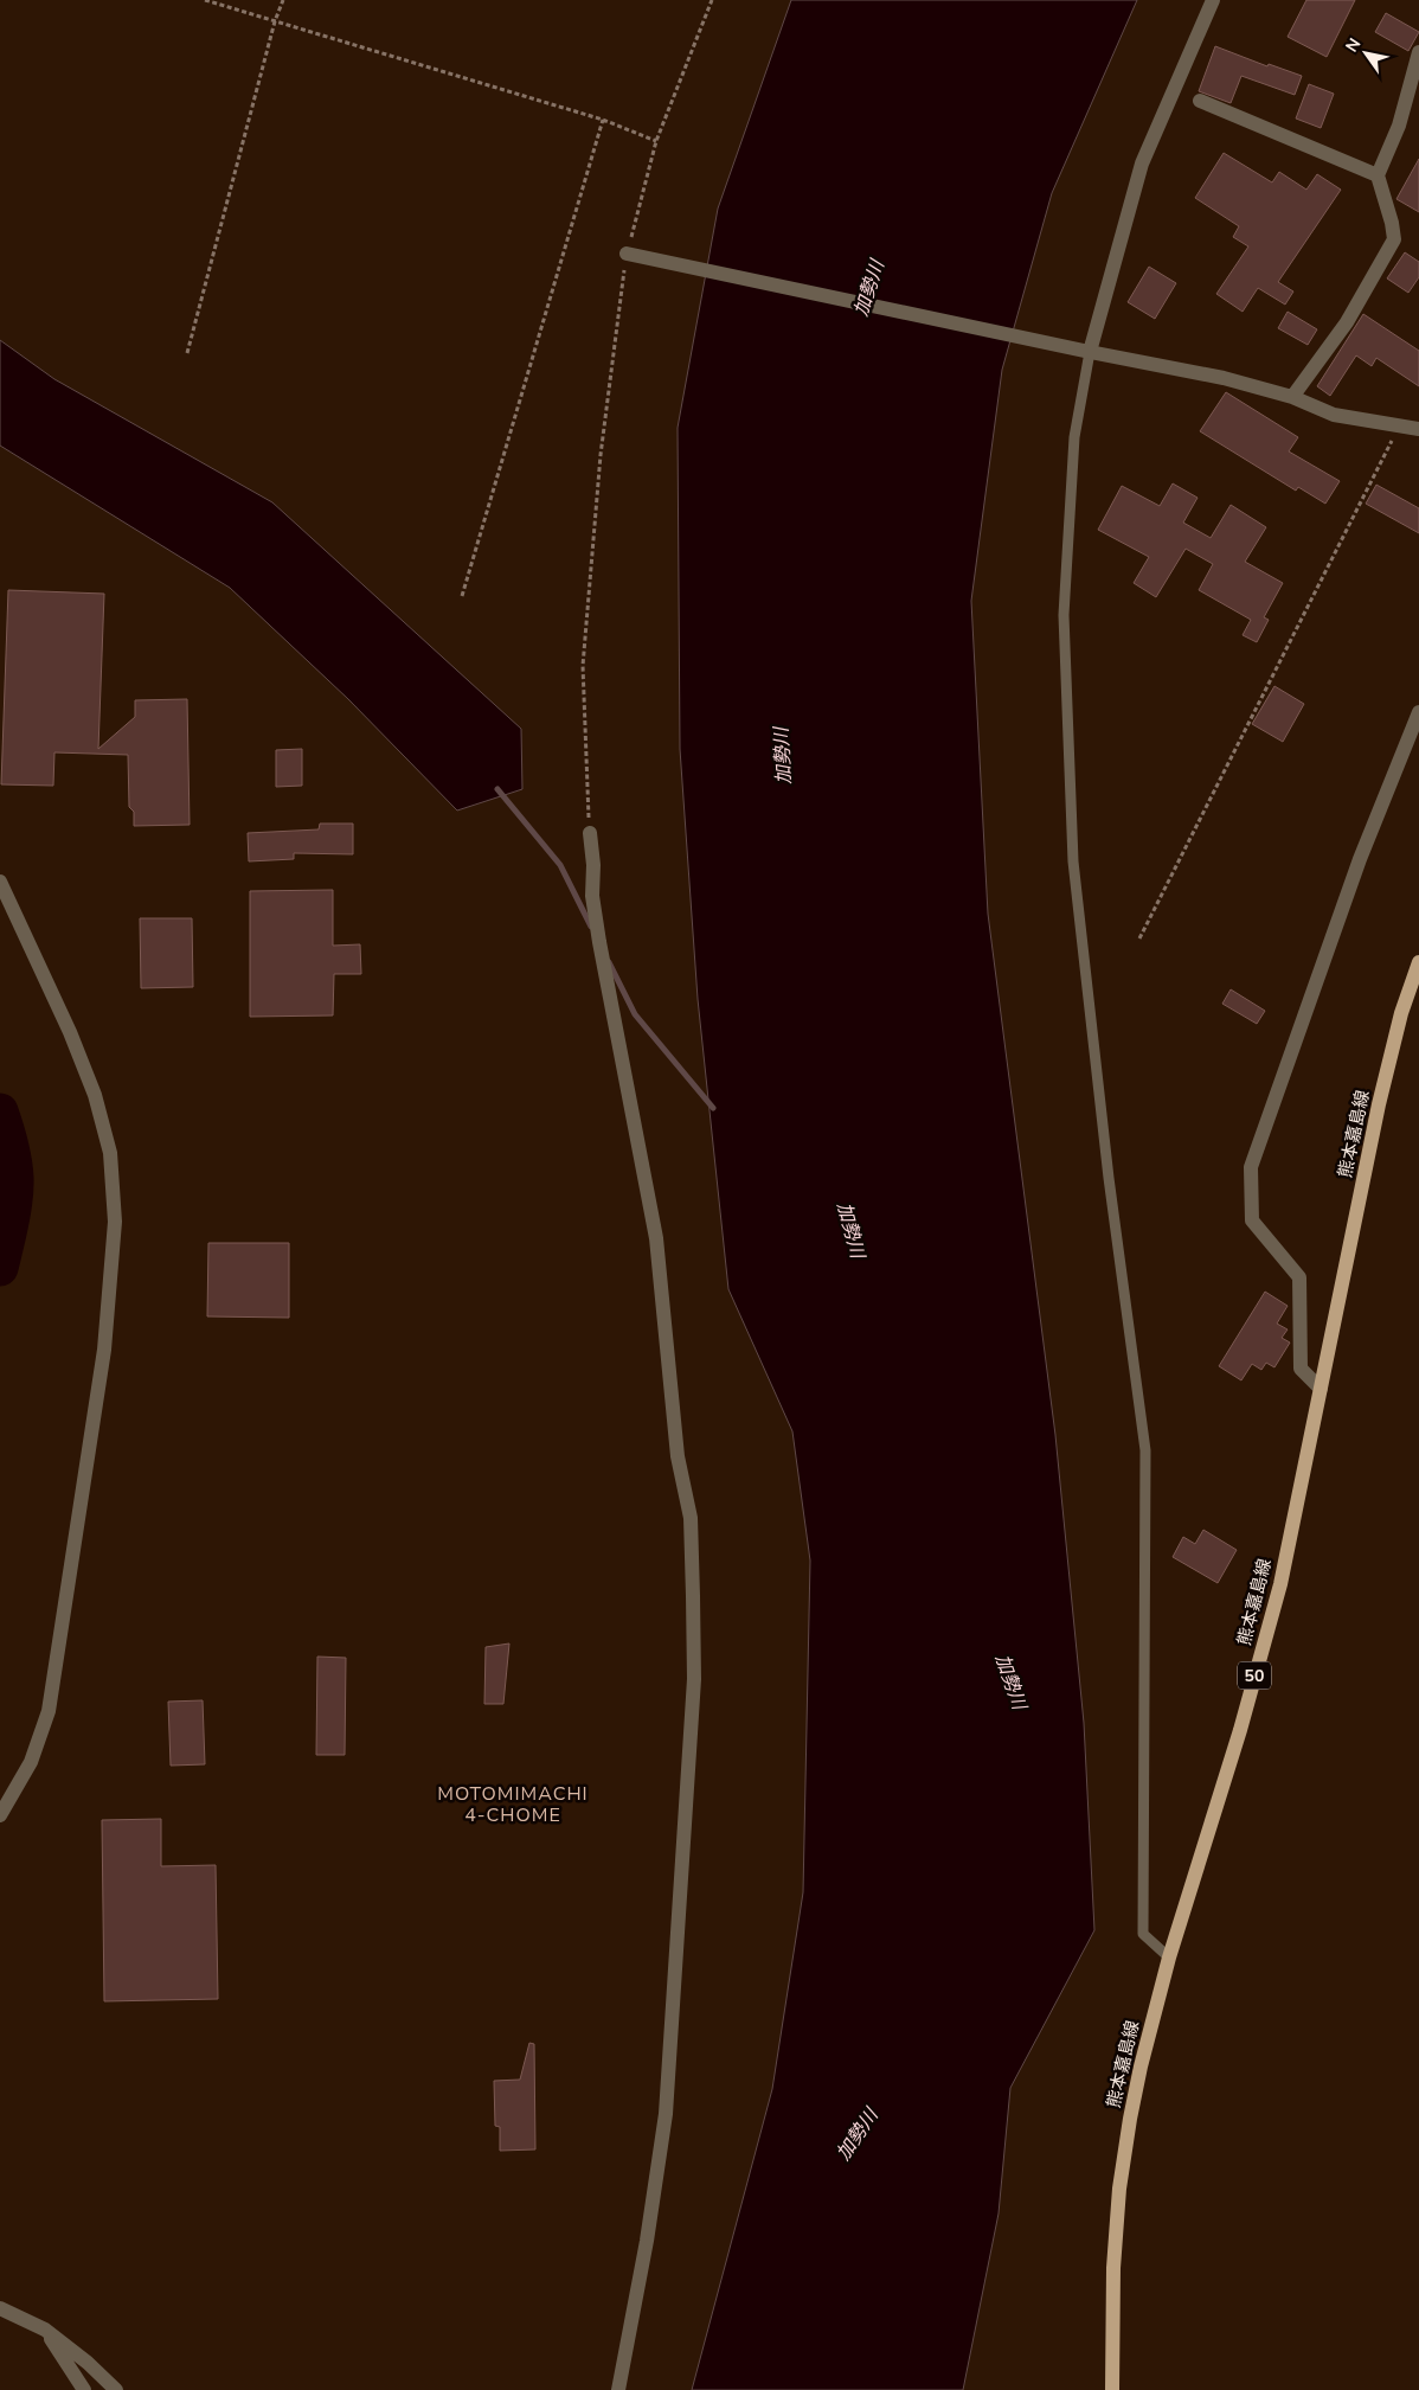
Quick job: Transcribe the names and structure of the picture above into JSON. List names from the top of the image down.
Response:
{
  "streets": {
    "main road": ["熊本嘉島線", "50"]
  },
  "districts": ["MOTOMIMACHI 4-CHOME"],
  "water": ["加勢川"],
  "north": "top left"
}
